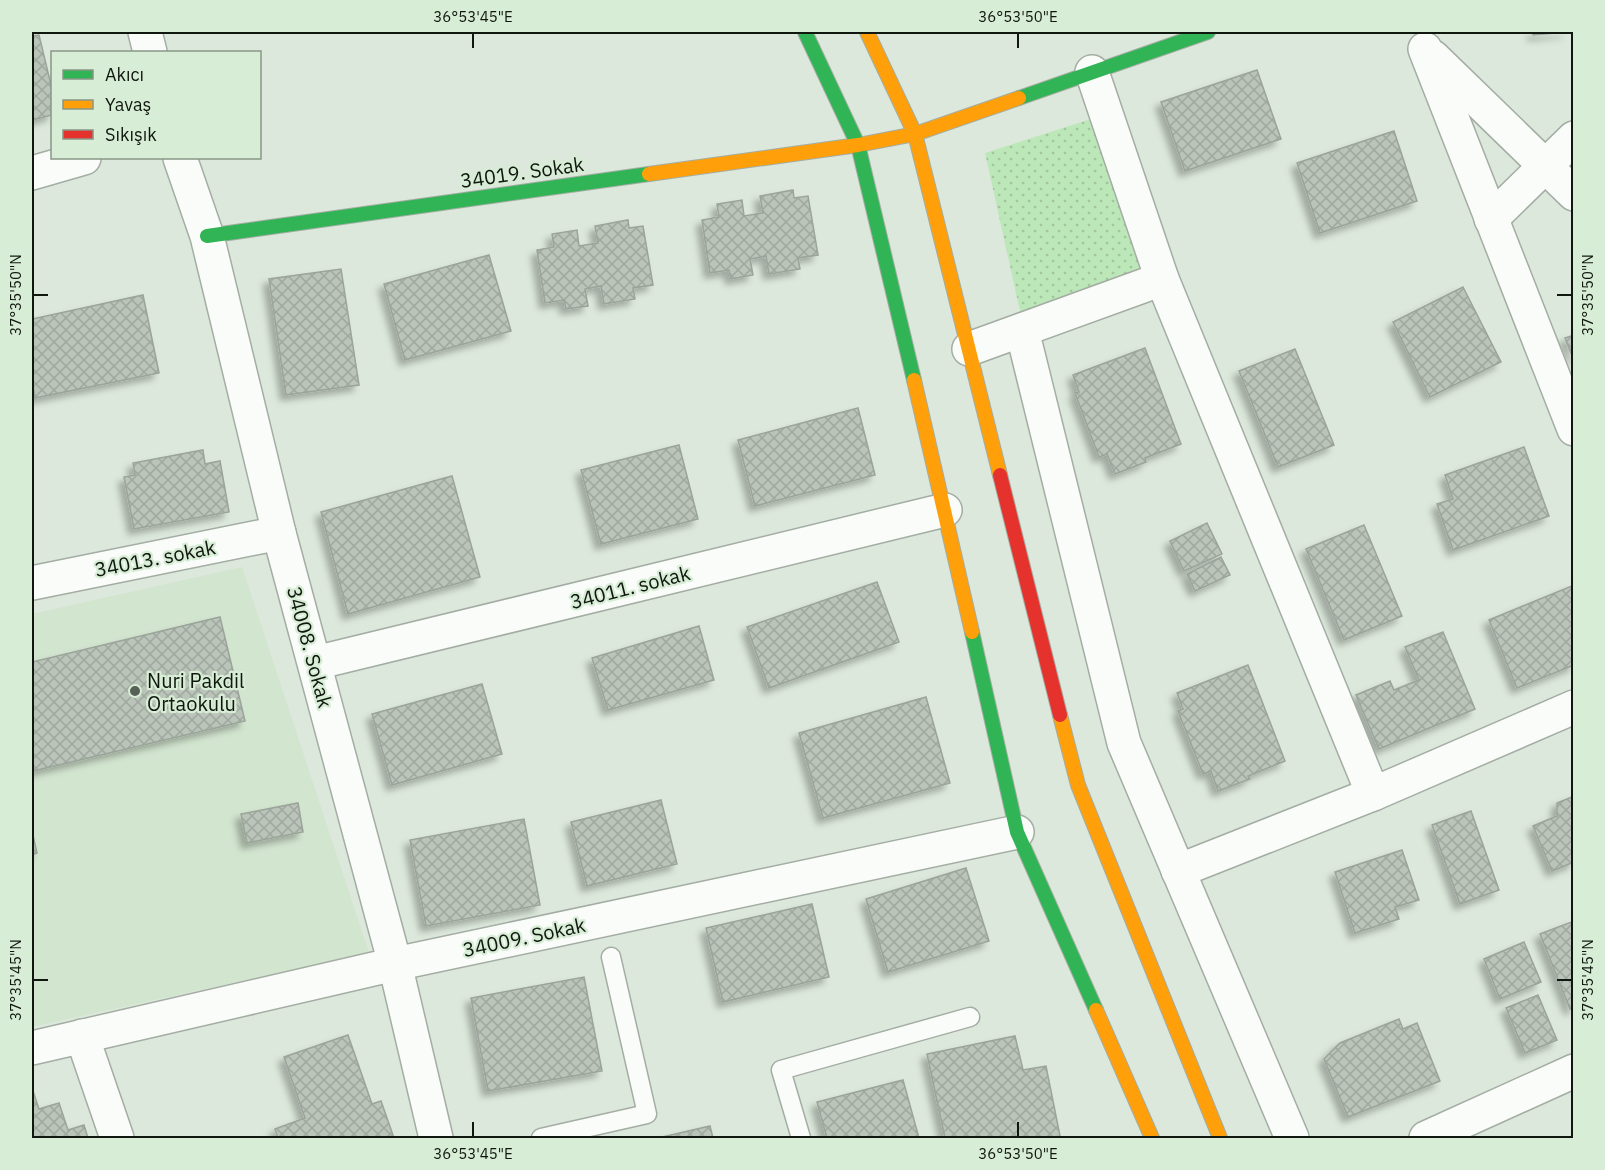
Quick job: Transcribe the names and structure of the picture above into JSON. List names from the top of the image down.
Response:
{
  "streets": {
    "street": [
      "34019. Sokak",
      "34013. sokak",
      "34011. sokak",
      "34008. Sokak",
      "34009. Sokak"
    ]
  },
  "crossings": [
    ["34019. Sokak", "34008. Sokak"],
    ["34013. sokak", "34008. Sokak"],
    ["34011. sokak", "34008. Sokak"],
    ["34008. Sokak", "34009. Sokak"]
  ],
  "places": ["Nuri Pakdil Ortaokulu"],
  "legend": ["Akıcı", "Yavaş", "Sıkışık"],
  "coordinates": [
    "36°53'45\"E",
    "36°53'50\"E",
    "37°35'50\"N",
    "37°35'45\"N"
  ]
}
